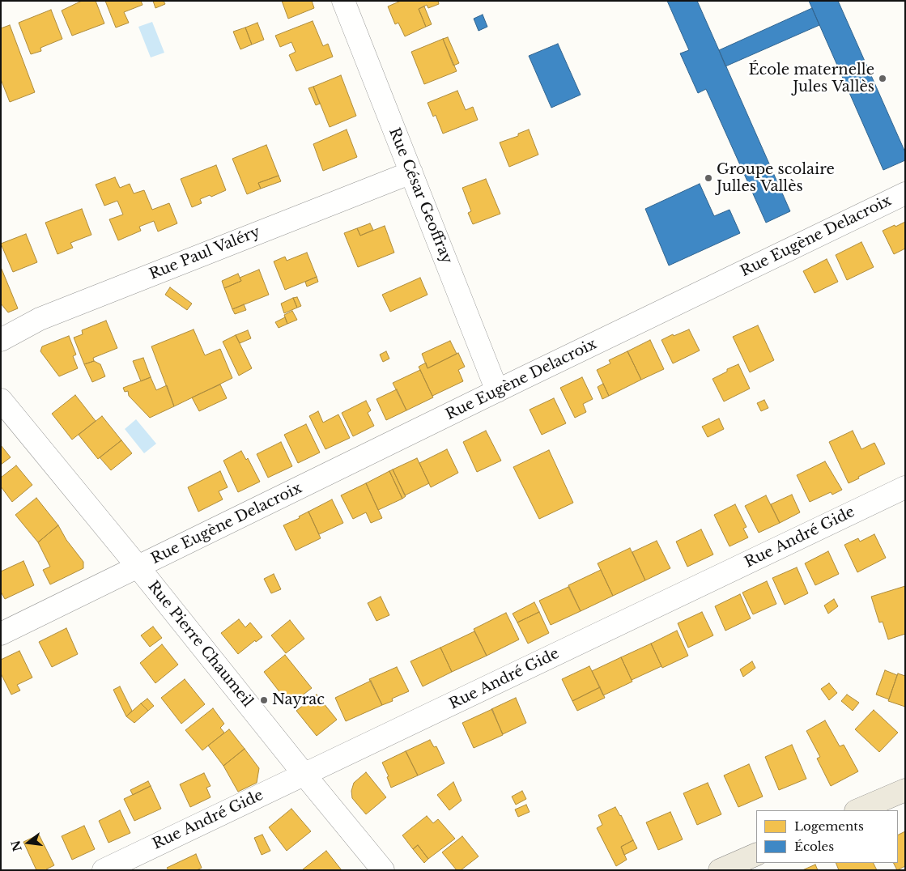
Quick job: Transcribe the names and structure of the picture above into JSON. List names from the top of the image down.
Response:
{
  "streets": {
    "street": [
      "Rue César Geoffray",
      "Rue Eugène Delacroix",
      "Rue Paul Valéry",
      "Rue André Gide",
      "Rue Pierre Chaumeil"
    ]
  },
  "crossings": [
    ["Rue César Geoffray", "Rue Eugène Delacroix"],
    ["Rue César Geoffray", "Rue Paul Valéry"],
    ["Rue Eugène Delacroix", "Rue Pierre Chaumeil"],
    ["Rue André Gide", "Rue Pierre Chaumeil"]
  ],
  "places": ["École maternelle Jules Vallès", "Groupe scolaire Julles Vallès", "Nayrac"],
  "legend": ["Logements", "Écoles"],
  "north": "left"
}
